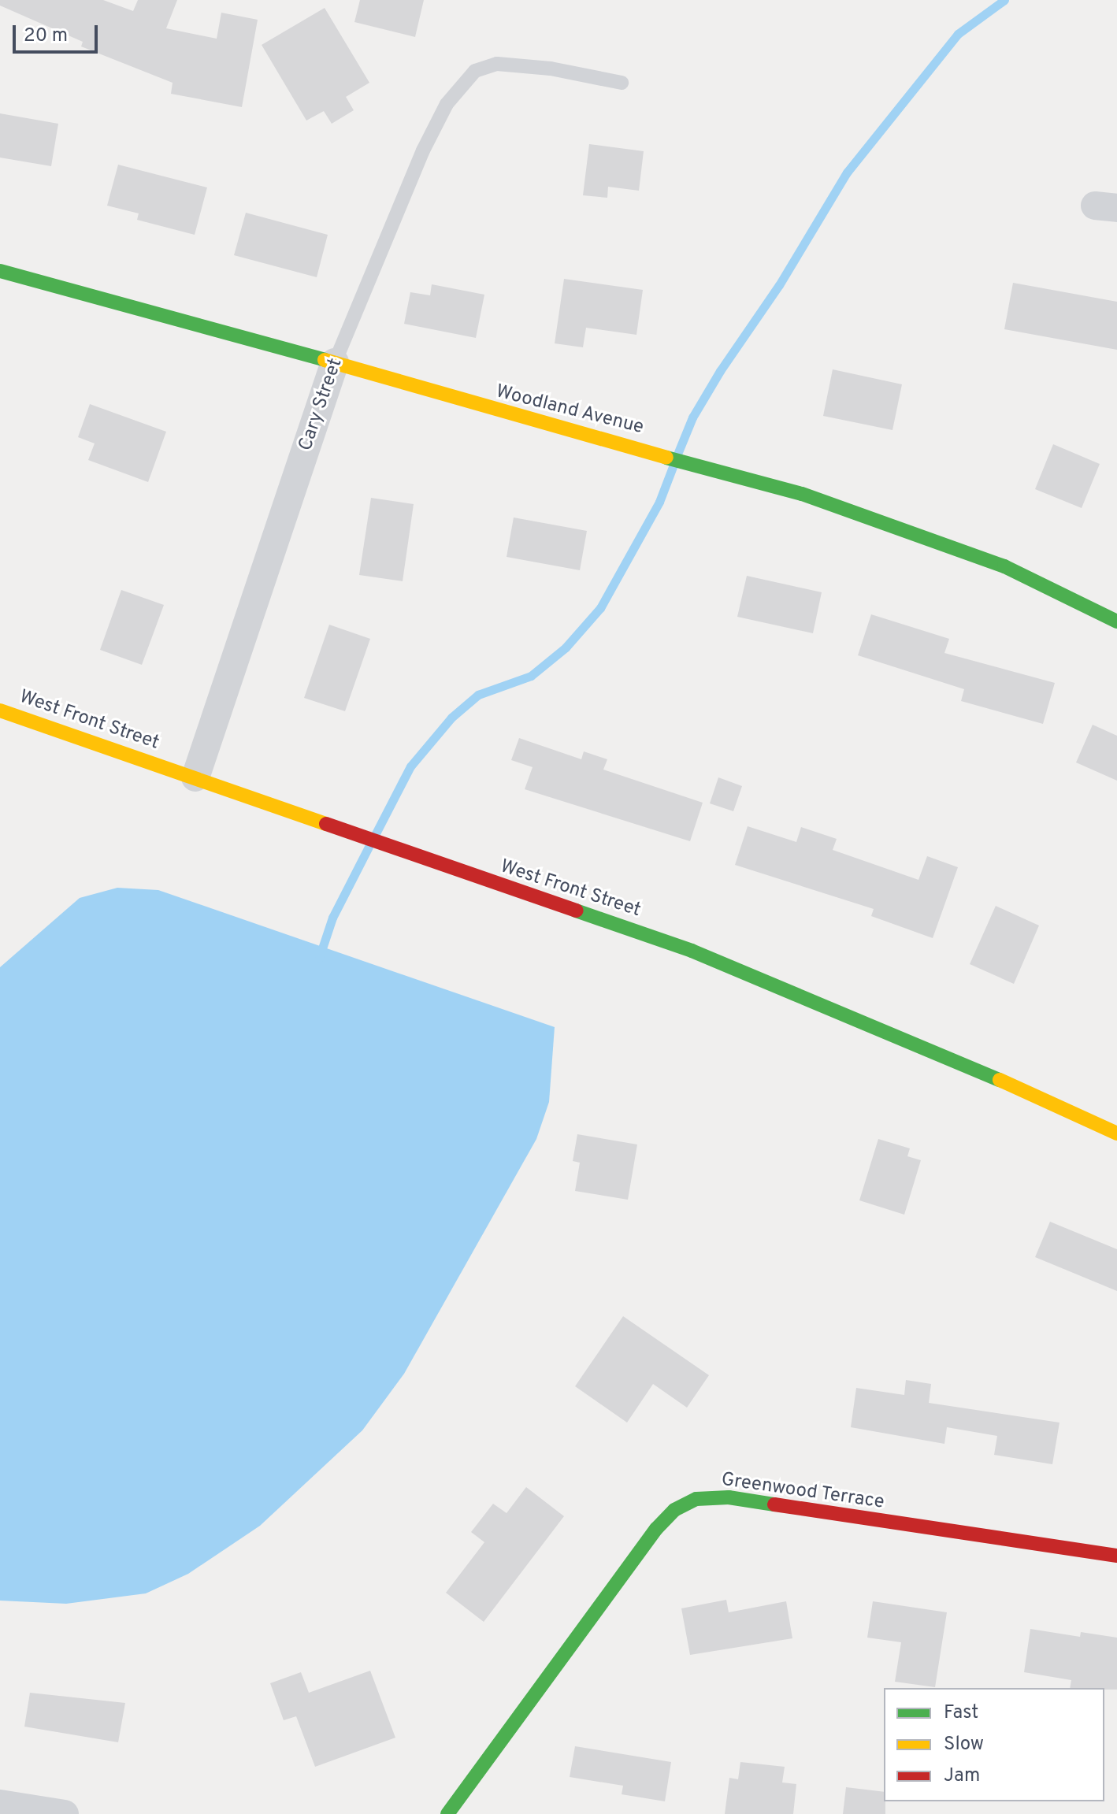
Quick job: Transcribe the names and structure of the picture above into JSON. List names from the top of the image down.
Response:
{
  "streets": {
    "street": [
      "Cary Street",
      "Woodland Avenue",
      "West Front Street",
      "Greenwood Terrace"
    ]
  },
  "crossings": [
    ["Cary Street", "Woodland Avenue"],
    ["Cary Street", "West Front Street"]
  ],
  "legend": ["Fast", "Slow", "Jam"],
  "scale_bar": "20 m"
}
